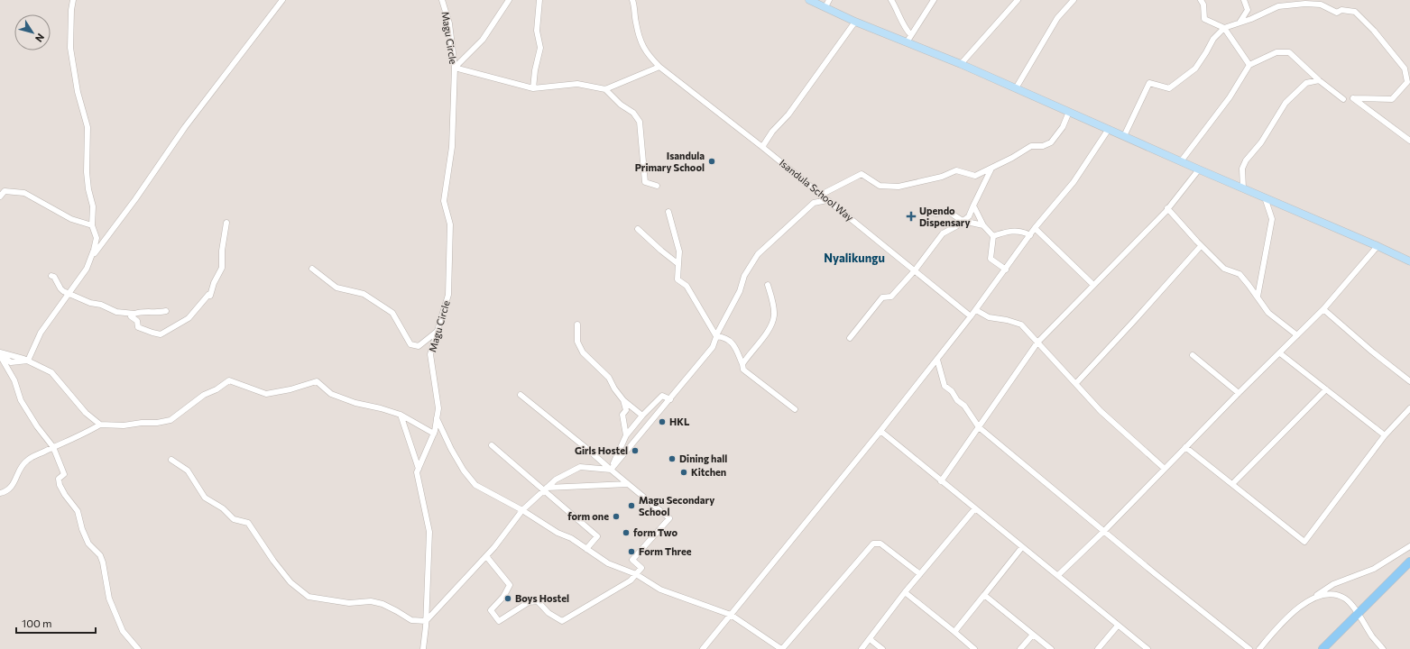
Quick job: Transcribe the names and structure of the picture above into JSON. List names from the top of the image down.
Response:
{
  "streets": {
    "street": ["Magu Circle", "Isandula School Way"]
  },
  "districts": ["Nyalikungu"],
  "places": {
    "other": [
      "Isandula Primary School",
      "HKL",
      "Girls Hostel",
      "Dining hall",
      "Kitchen",
      "Magu Secondary School",
      "form one",
      "form Two",
      "Form Three",
      "Boys Hostel"
    ],
    "health": ["Upendo Dispensary"]
  },
  "scale_bar": "100 m",
  "north": "bottom right"
}
